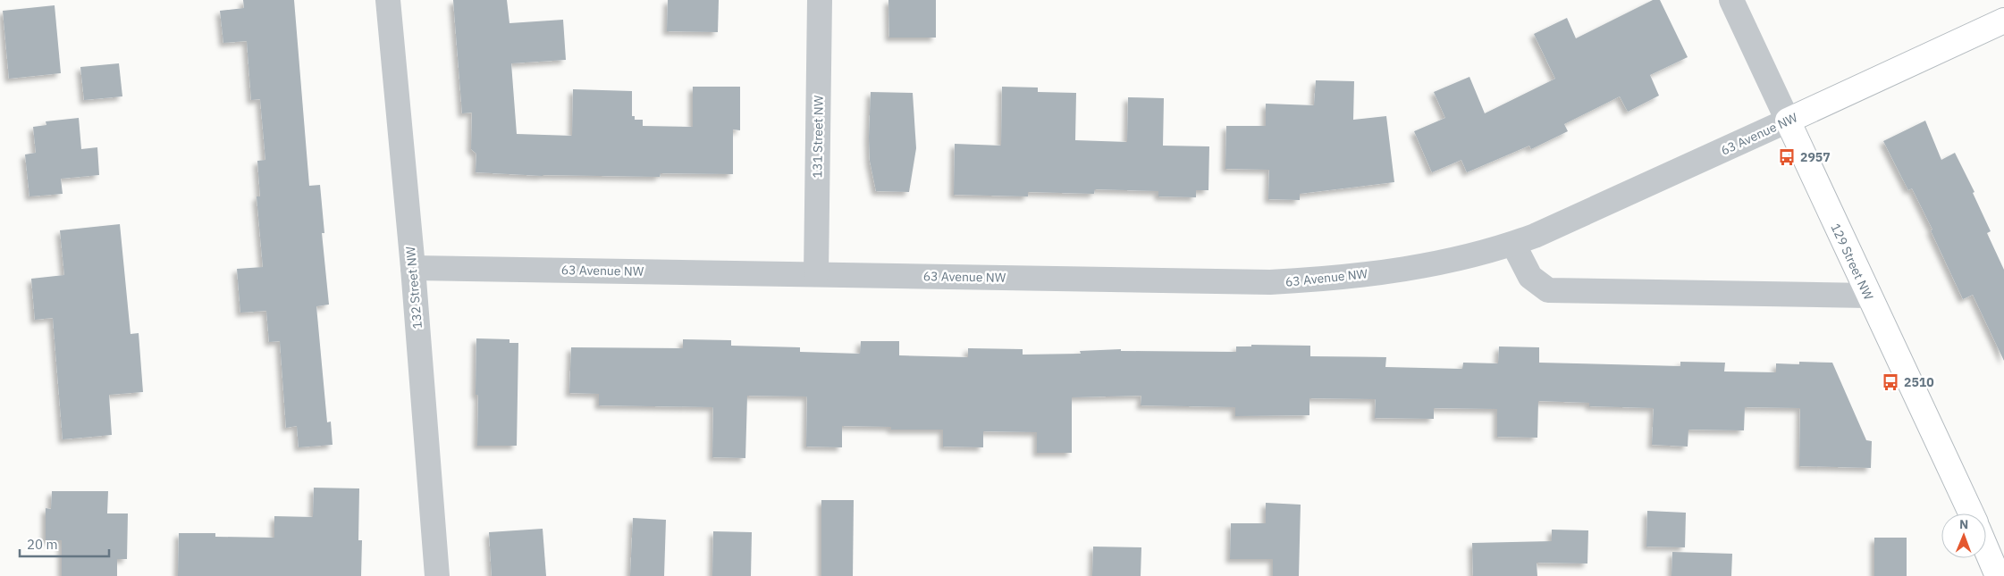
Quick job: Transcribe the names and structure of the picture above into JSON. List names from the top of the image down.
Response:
{
  "streets": {
    "street": [
      "63 Avenue NW",
      "131 Street NW",
      "129 Street NW",
      "132 Street NW"
    ]
  },
  "crossings": [
    ["63 Avenue NW", "131 Street NW"],
    ["63 Avenue NW", "129 Street NW"],
    ["63 Avenue NW", "132 Street NW"]
  ],
  "places": {
    "bus stop": ["2957", "2510"]
  },
  "scale_bar": "20 m",
  "north": "top"
}
